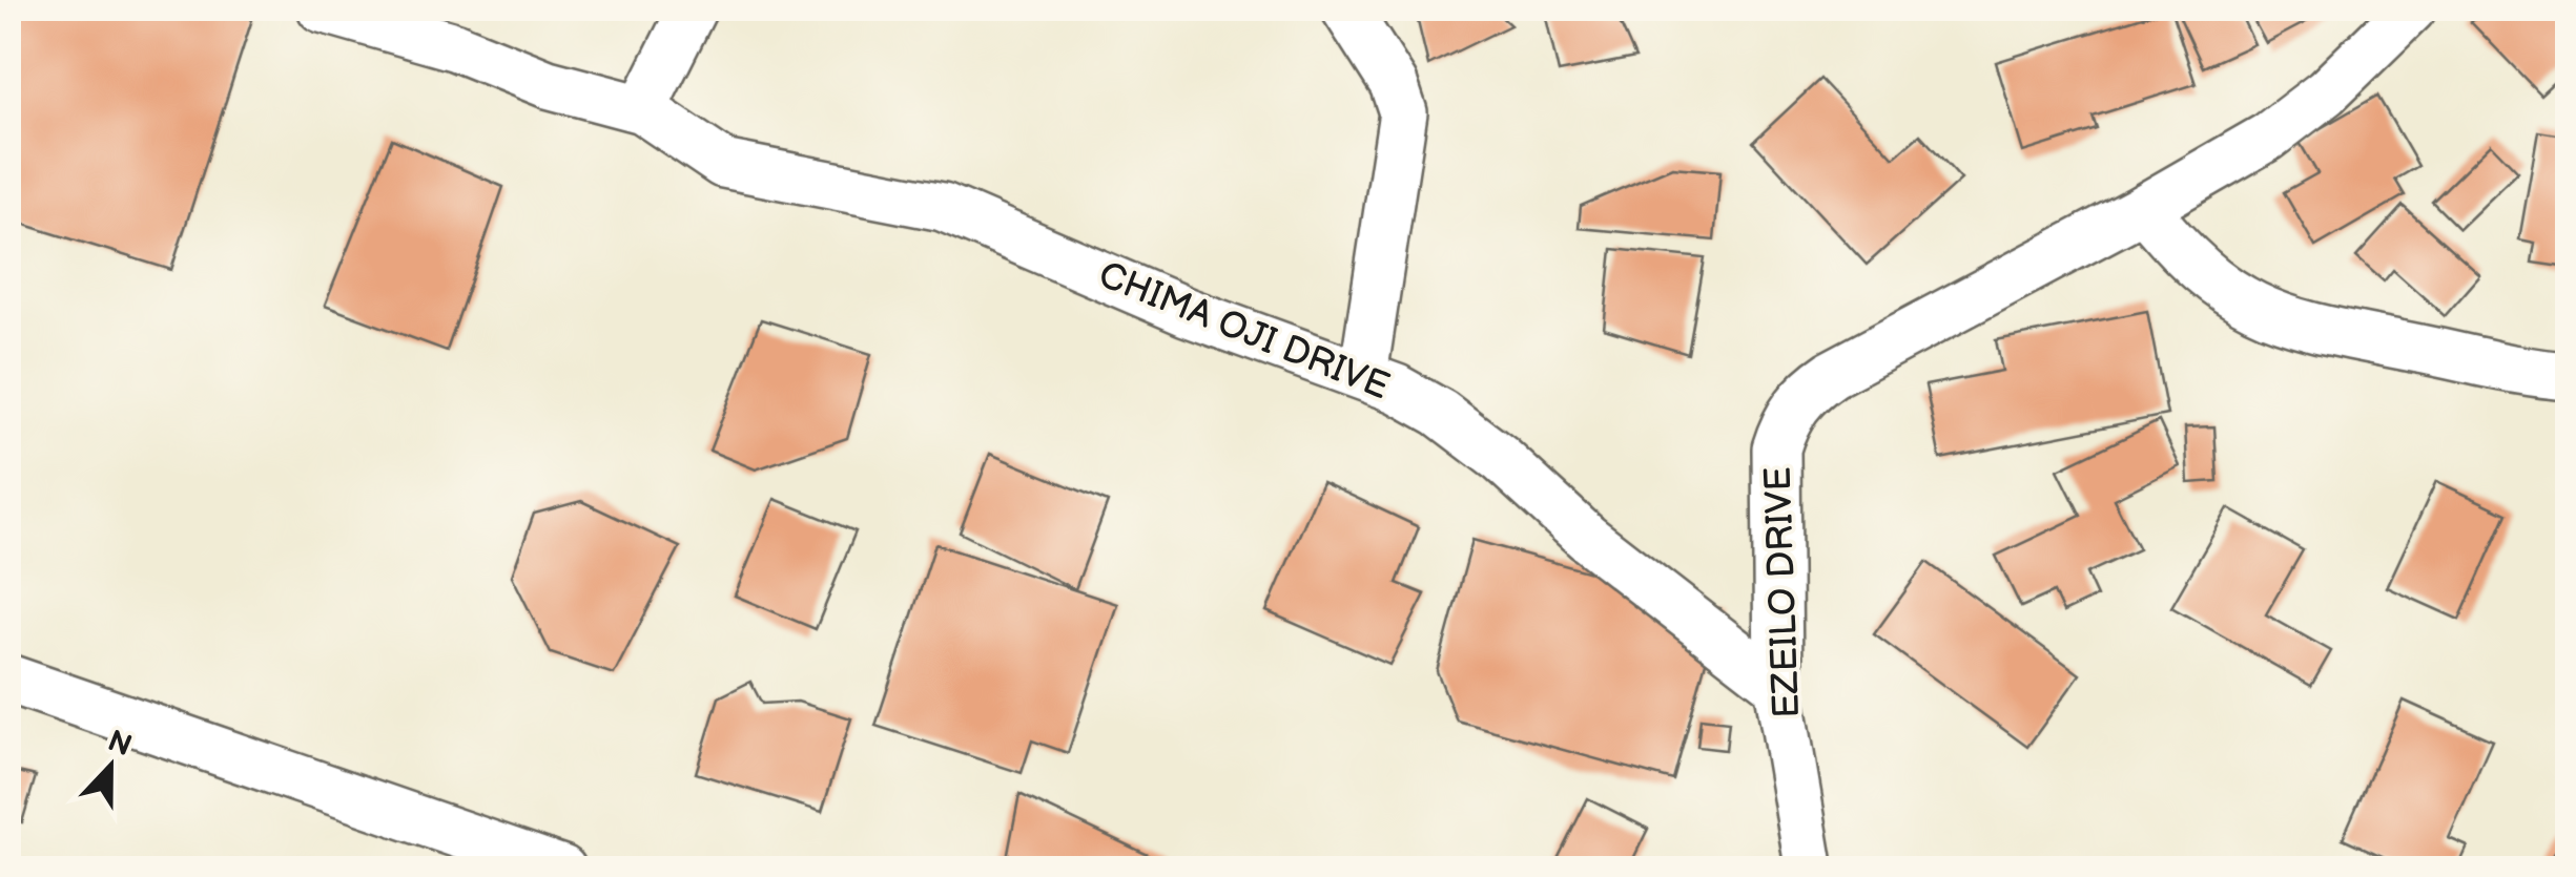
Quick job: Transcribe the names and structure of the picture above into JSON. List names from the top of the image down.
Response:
{
  "streets": {
    "street": ["CHIMA OJI DRIVE", "EZEILO DRIVE"]
  },
  "crossings": [
    ["CHIMA OJI DRIVE", "EZEILO DRIVE"]
  ],
  "north": "top"
}
